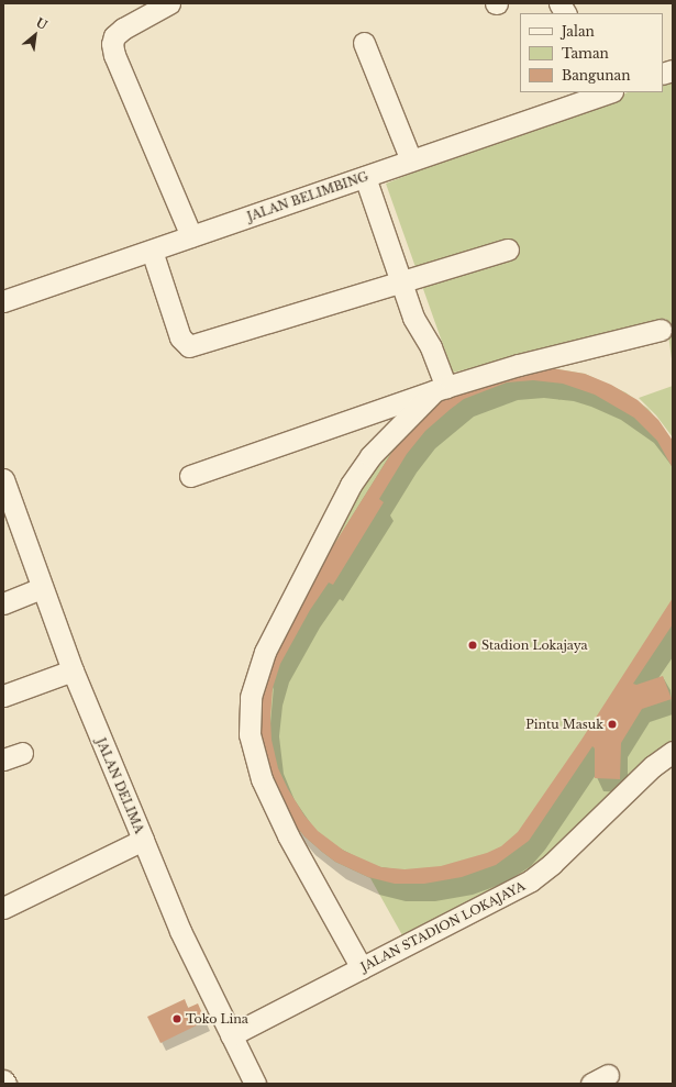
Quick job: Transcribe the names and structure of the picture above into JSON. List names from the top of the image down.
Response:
{
  "streets": {
    "street": ["JALAN BELIMBING", "JALAN DELIMA", "JALAN STADION LOKAJAYA"]
  },
  "crossings": [
    ["JALAN DELIMA", "JALAN STADION LOKAJAYA"]
  ],
  "places": ["Stadion Lokajaya", "Pintu Masuk", "Toko Lina"],
  "legend": ["Jalan", "Taman", "Bangunan"],
  "north": "top right"
}
